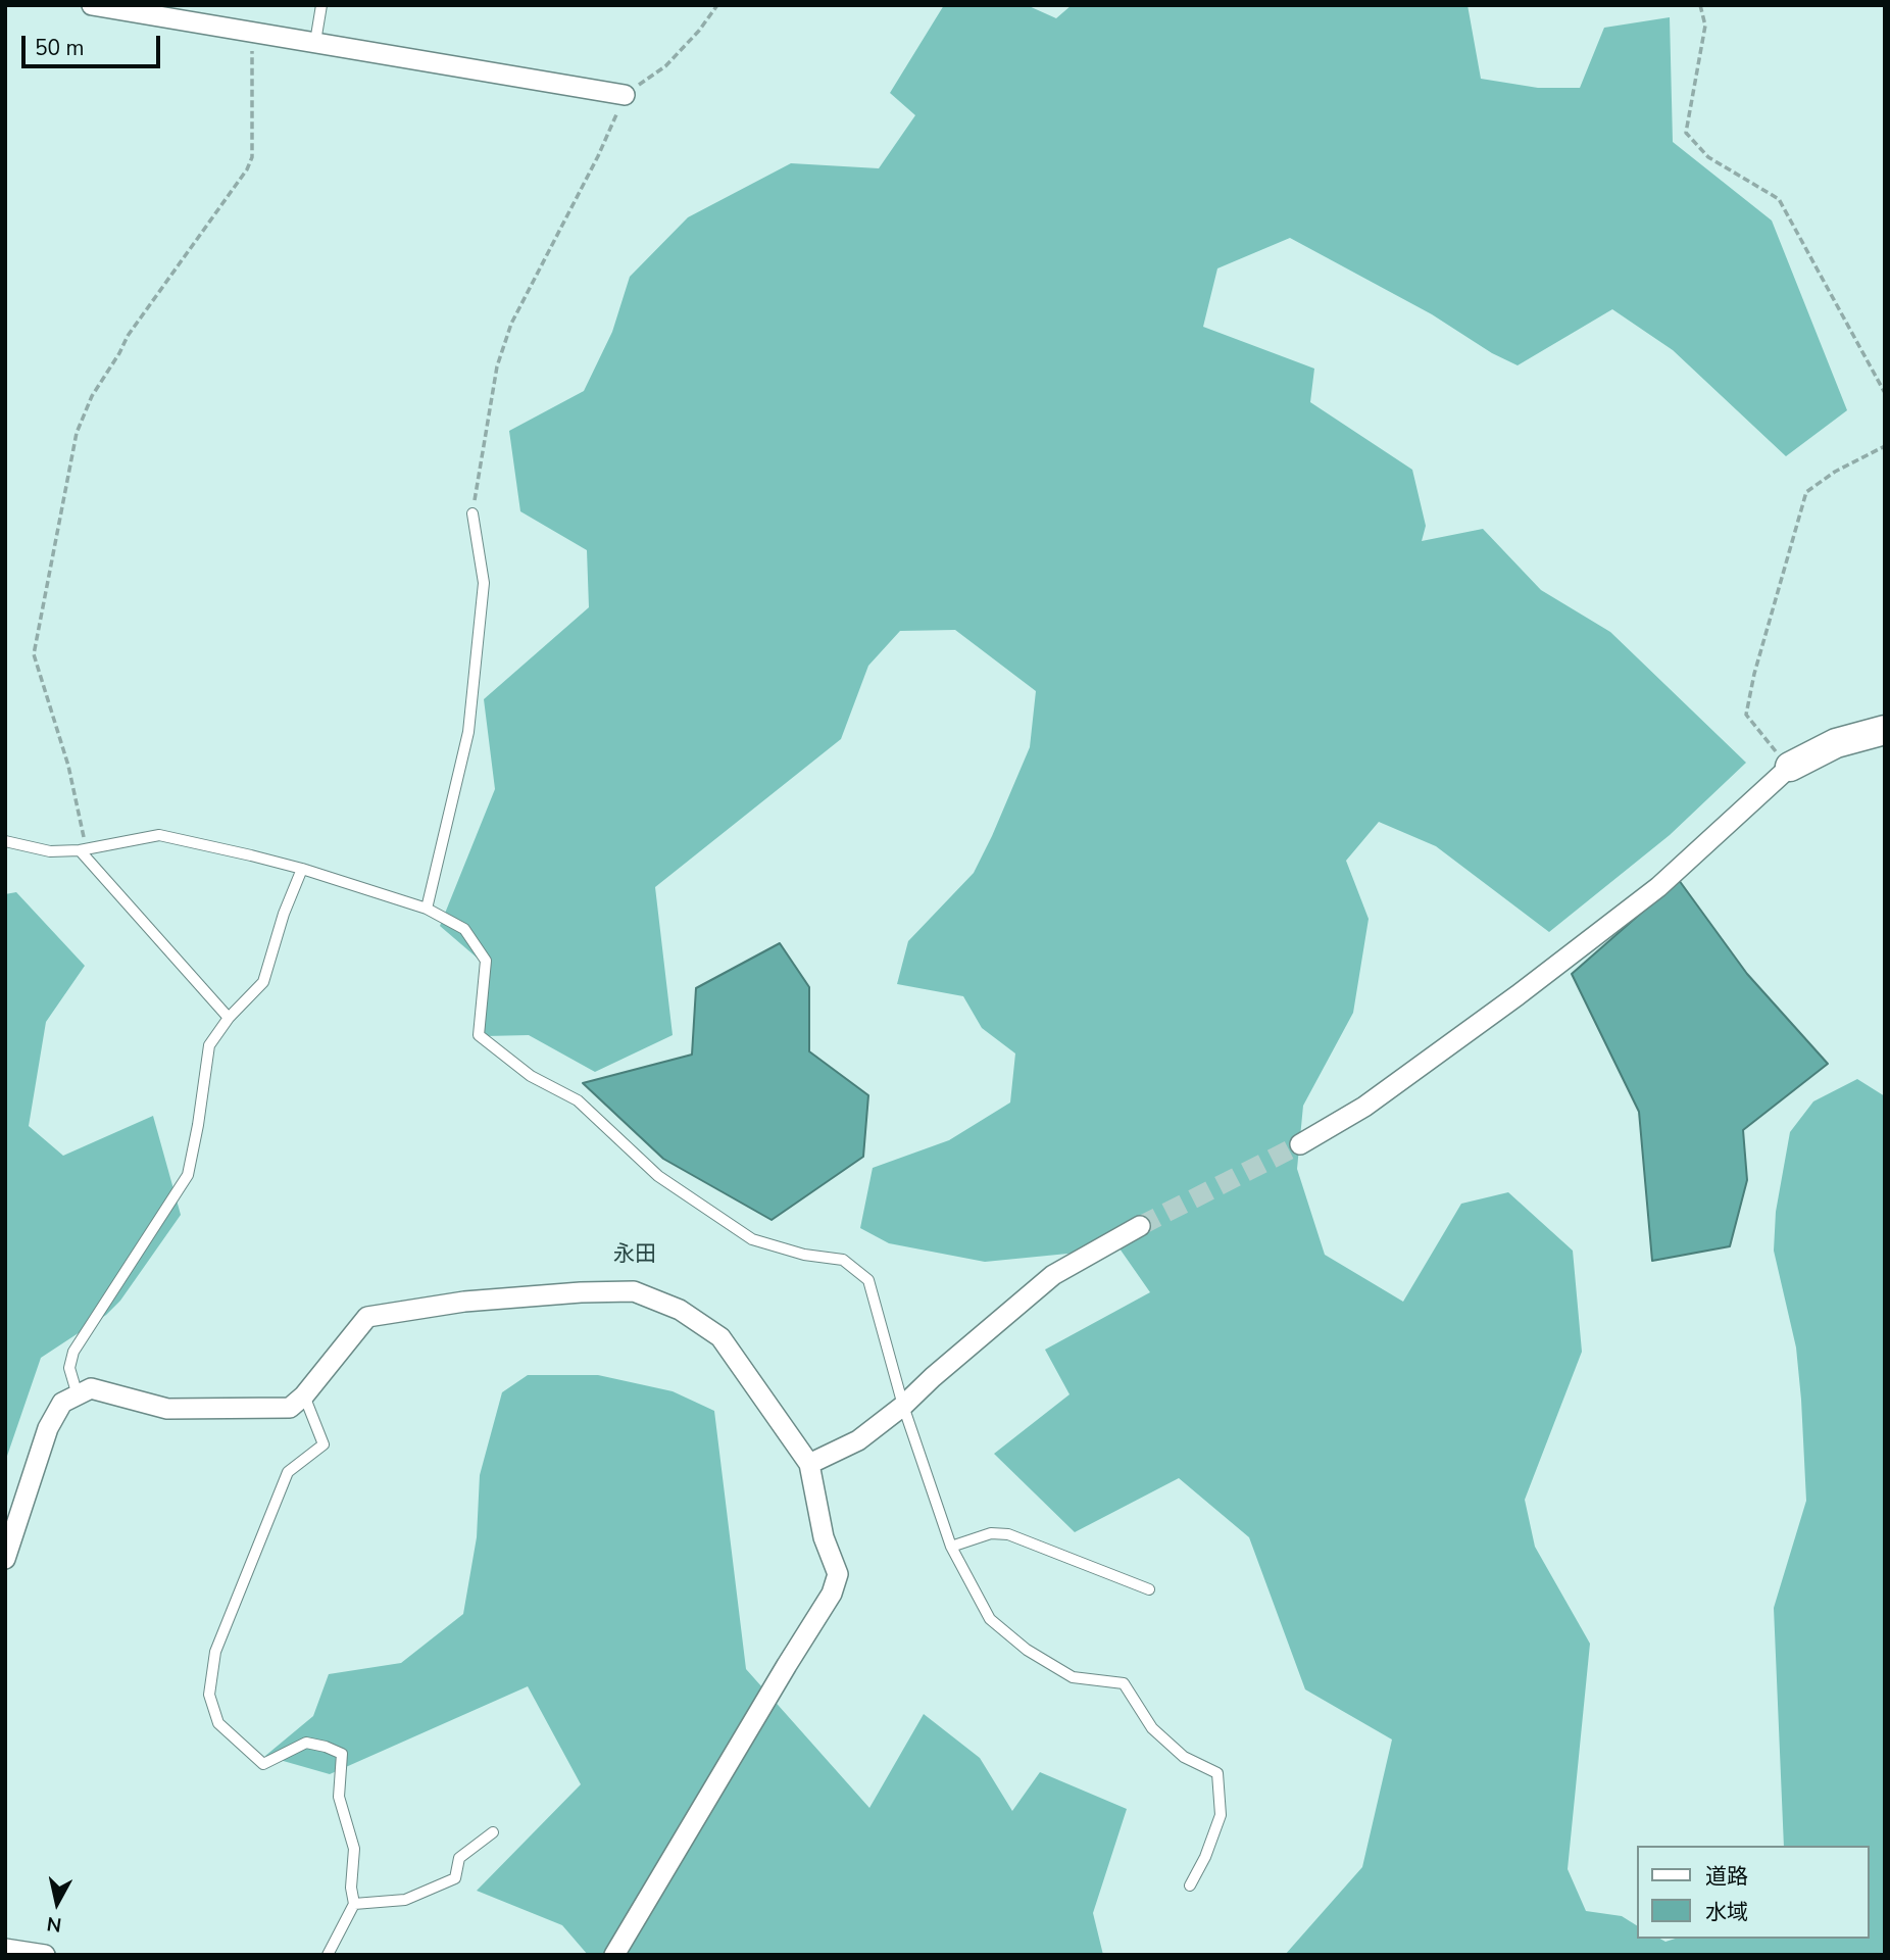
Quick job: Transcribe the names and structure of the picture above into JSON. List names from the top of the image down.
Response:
{
  "districts": ["永田"],
  "legend": ["道路", "水域"],
  "scale_bar": "50 m",
  "north": "bottom"
}
